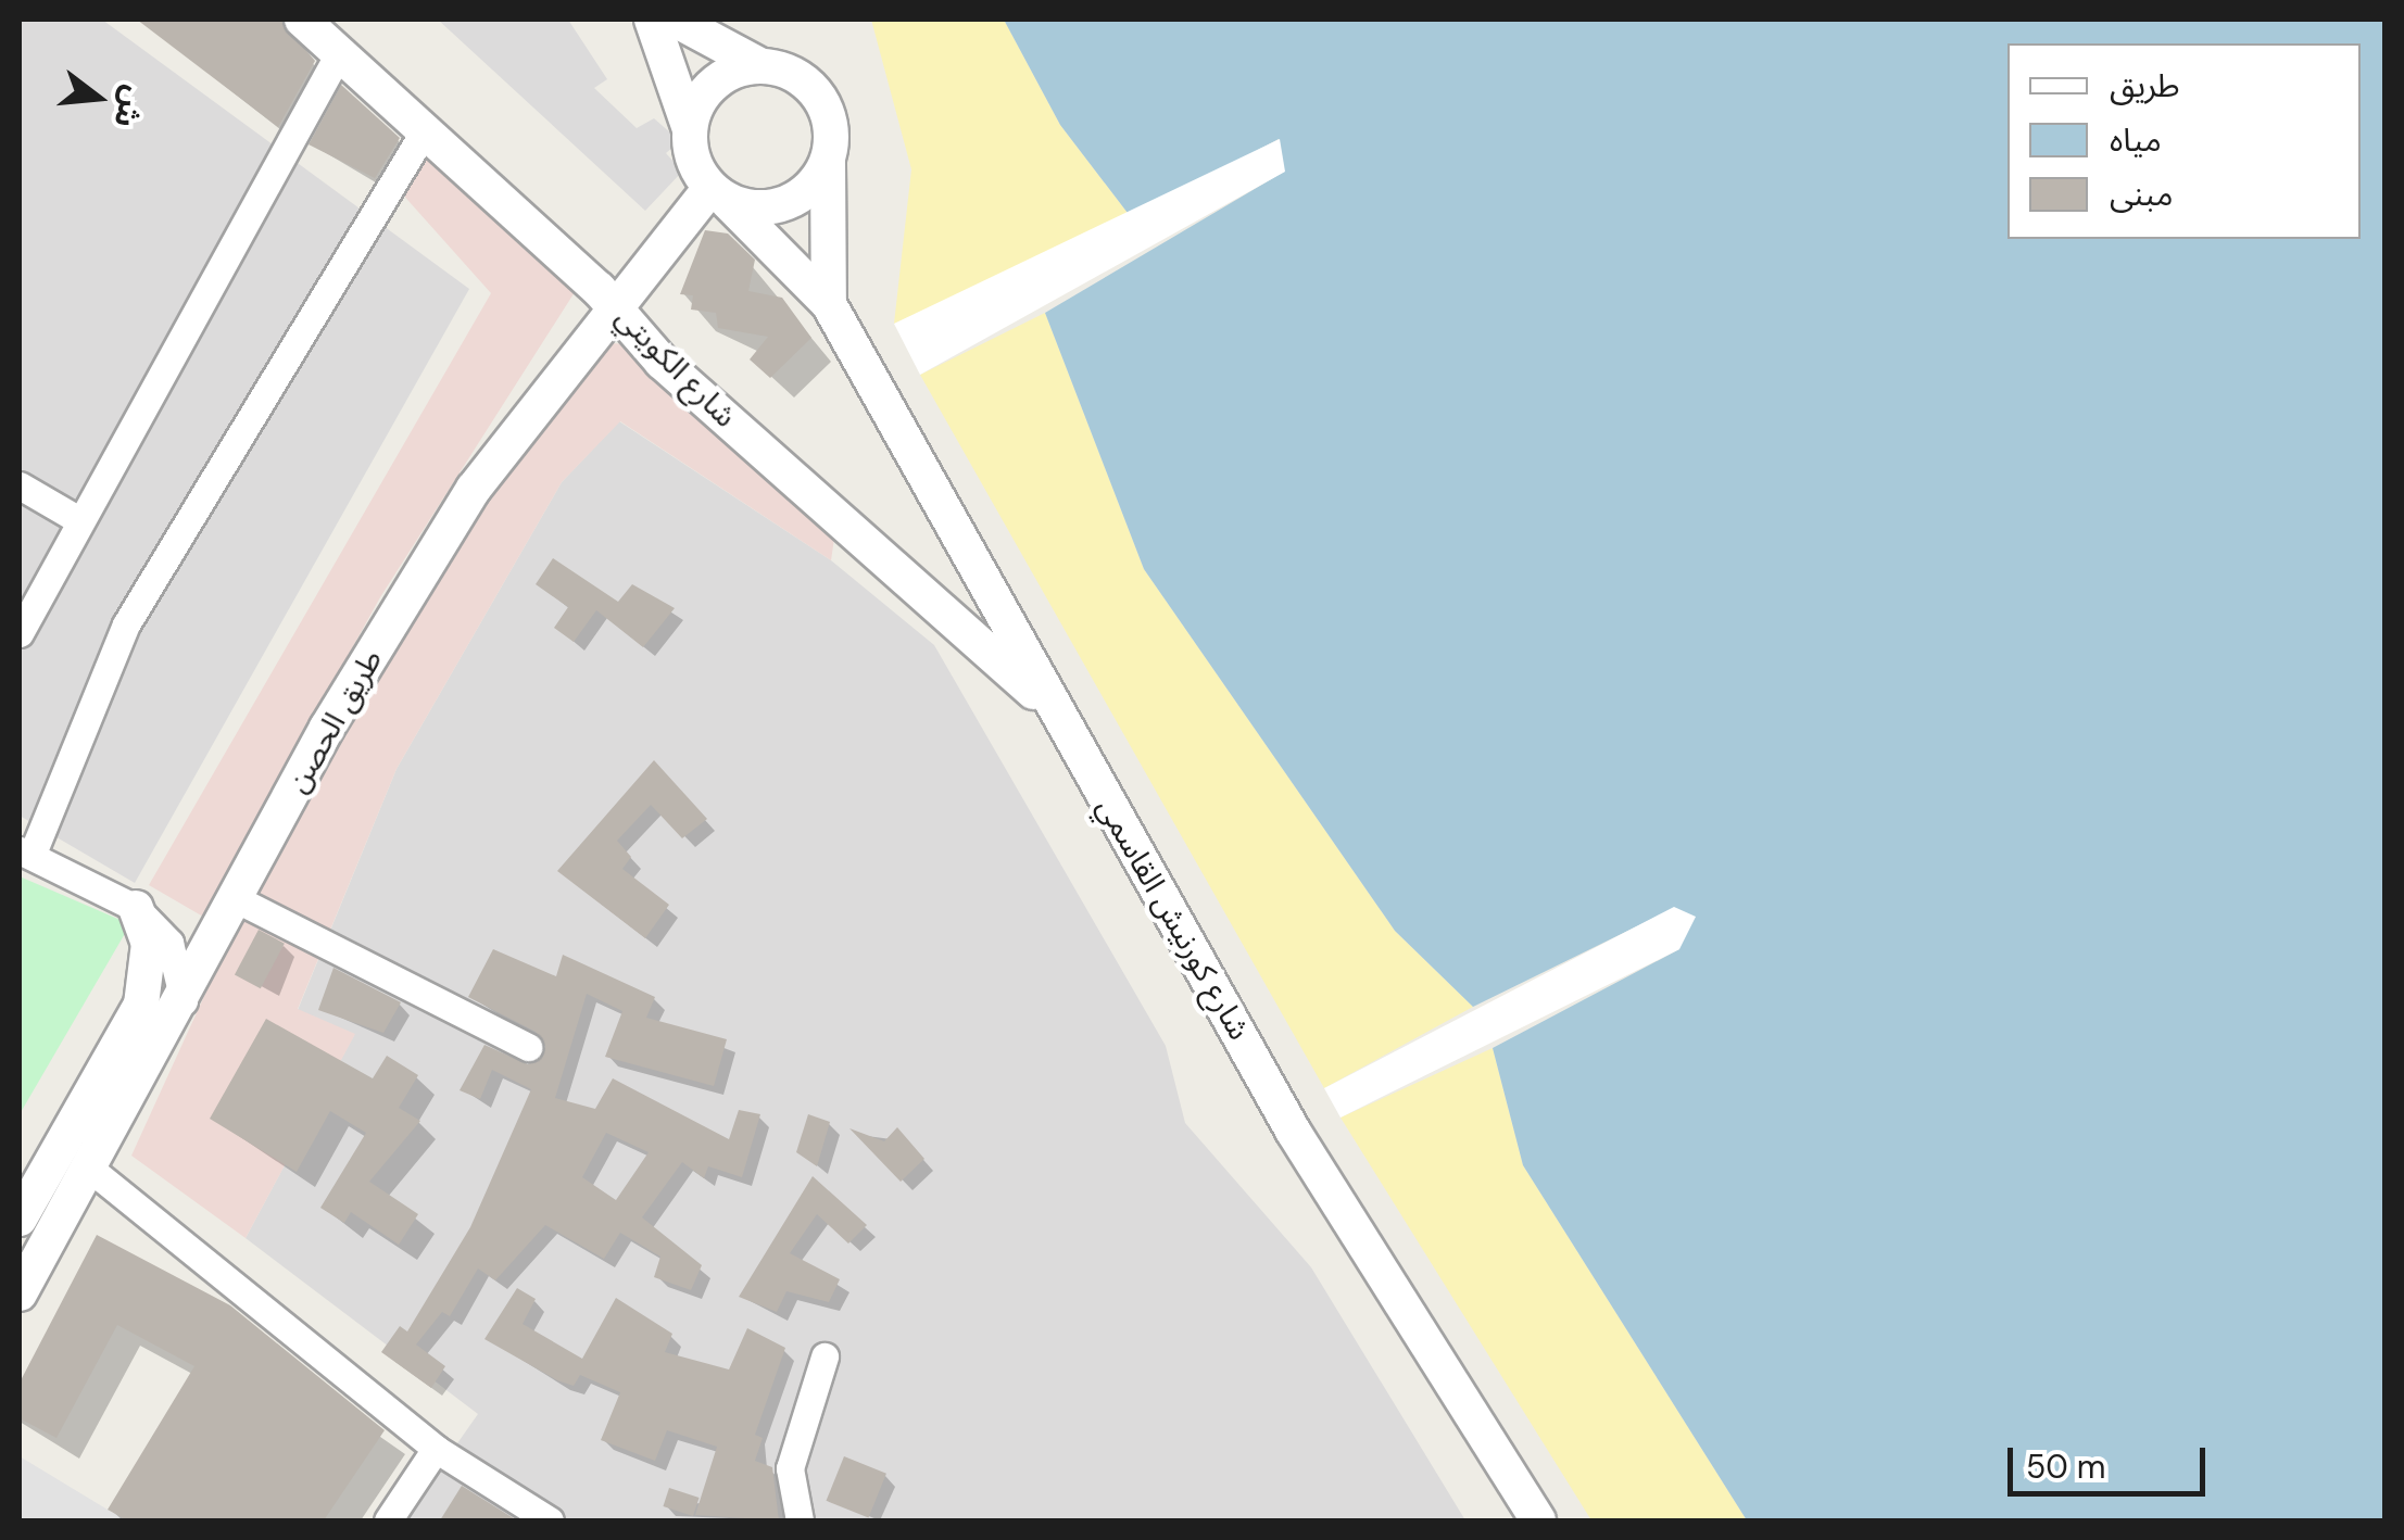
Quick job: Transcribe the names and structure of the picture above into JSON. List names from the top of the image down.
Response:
{
  "streets": {
    "street": ["شارع الكويتي", "طريق الحصن", "شارع كورنيش القاسمي"]
  },
  "crossings": [
    ["شارع الكويتي", "طريق الحصن"],
    ["شارع الكويتي", "شارع كورنيش القاسمي"],
    ["طريق الحصن", "شارع كورنيش القاسمي"]
  ],
  "legend": ["طريق", "مياه", "مبنى"],
  "scale_bar": "50 m",
  "north": "right"
}
